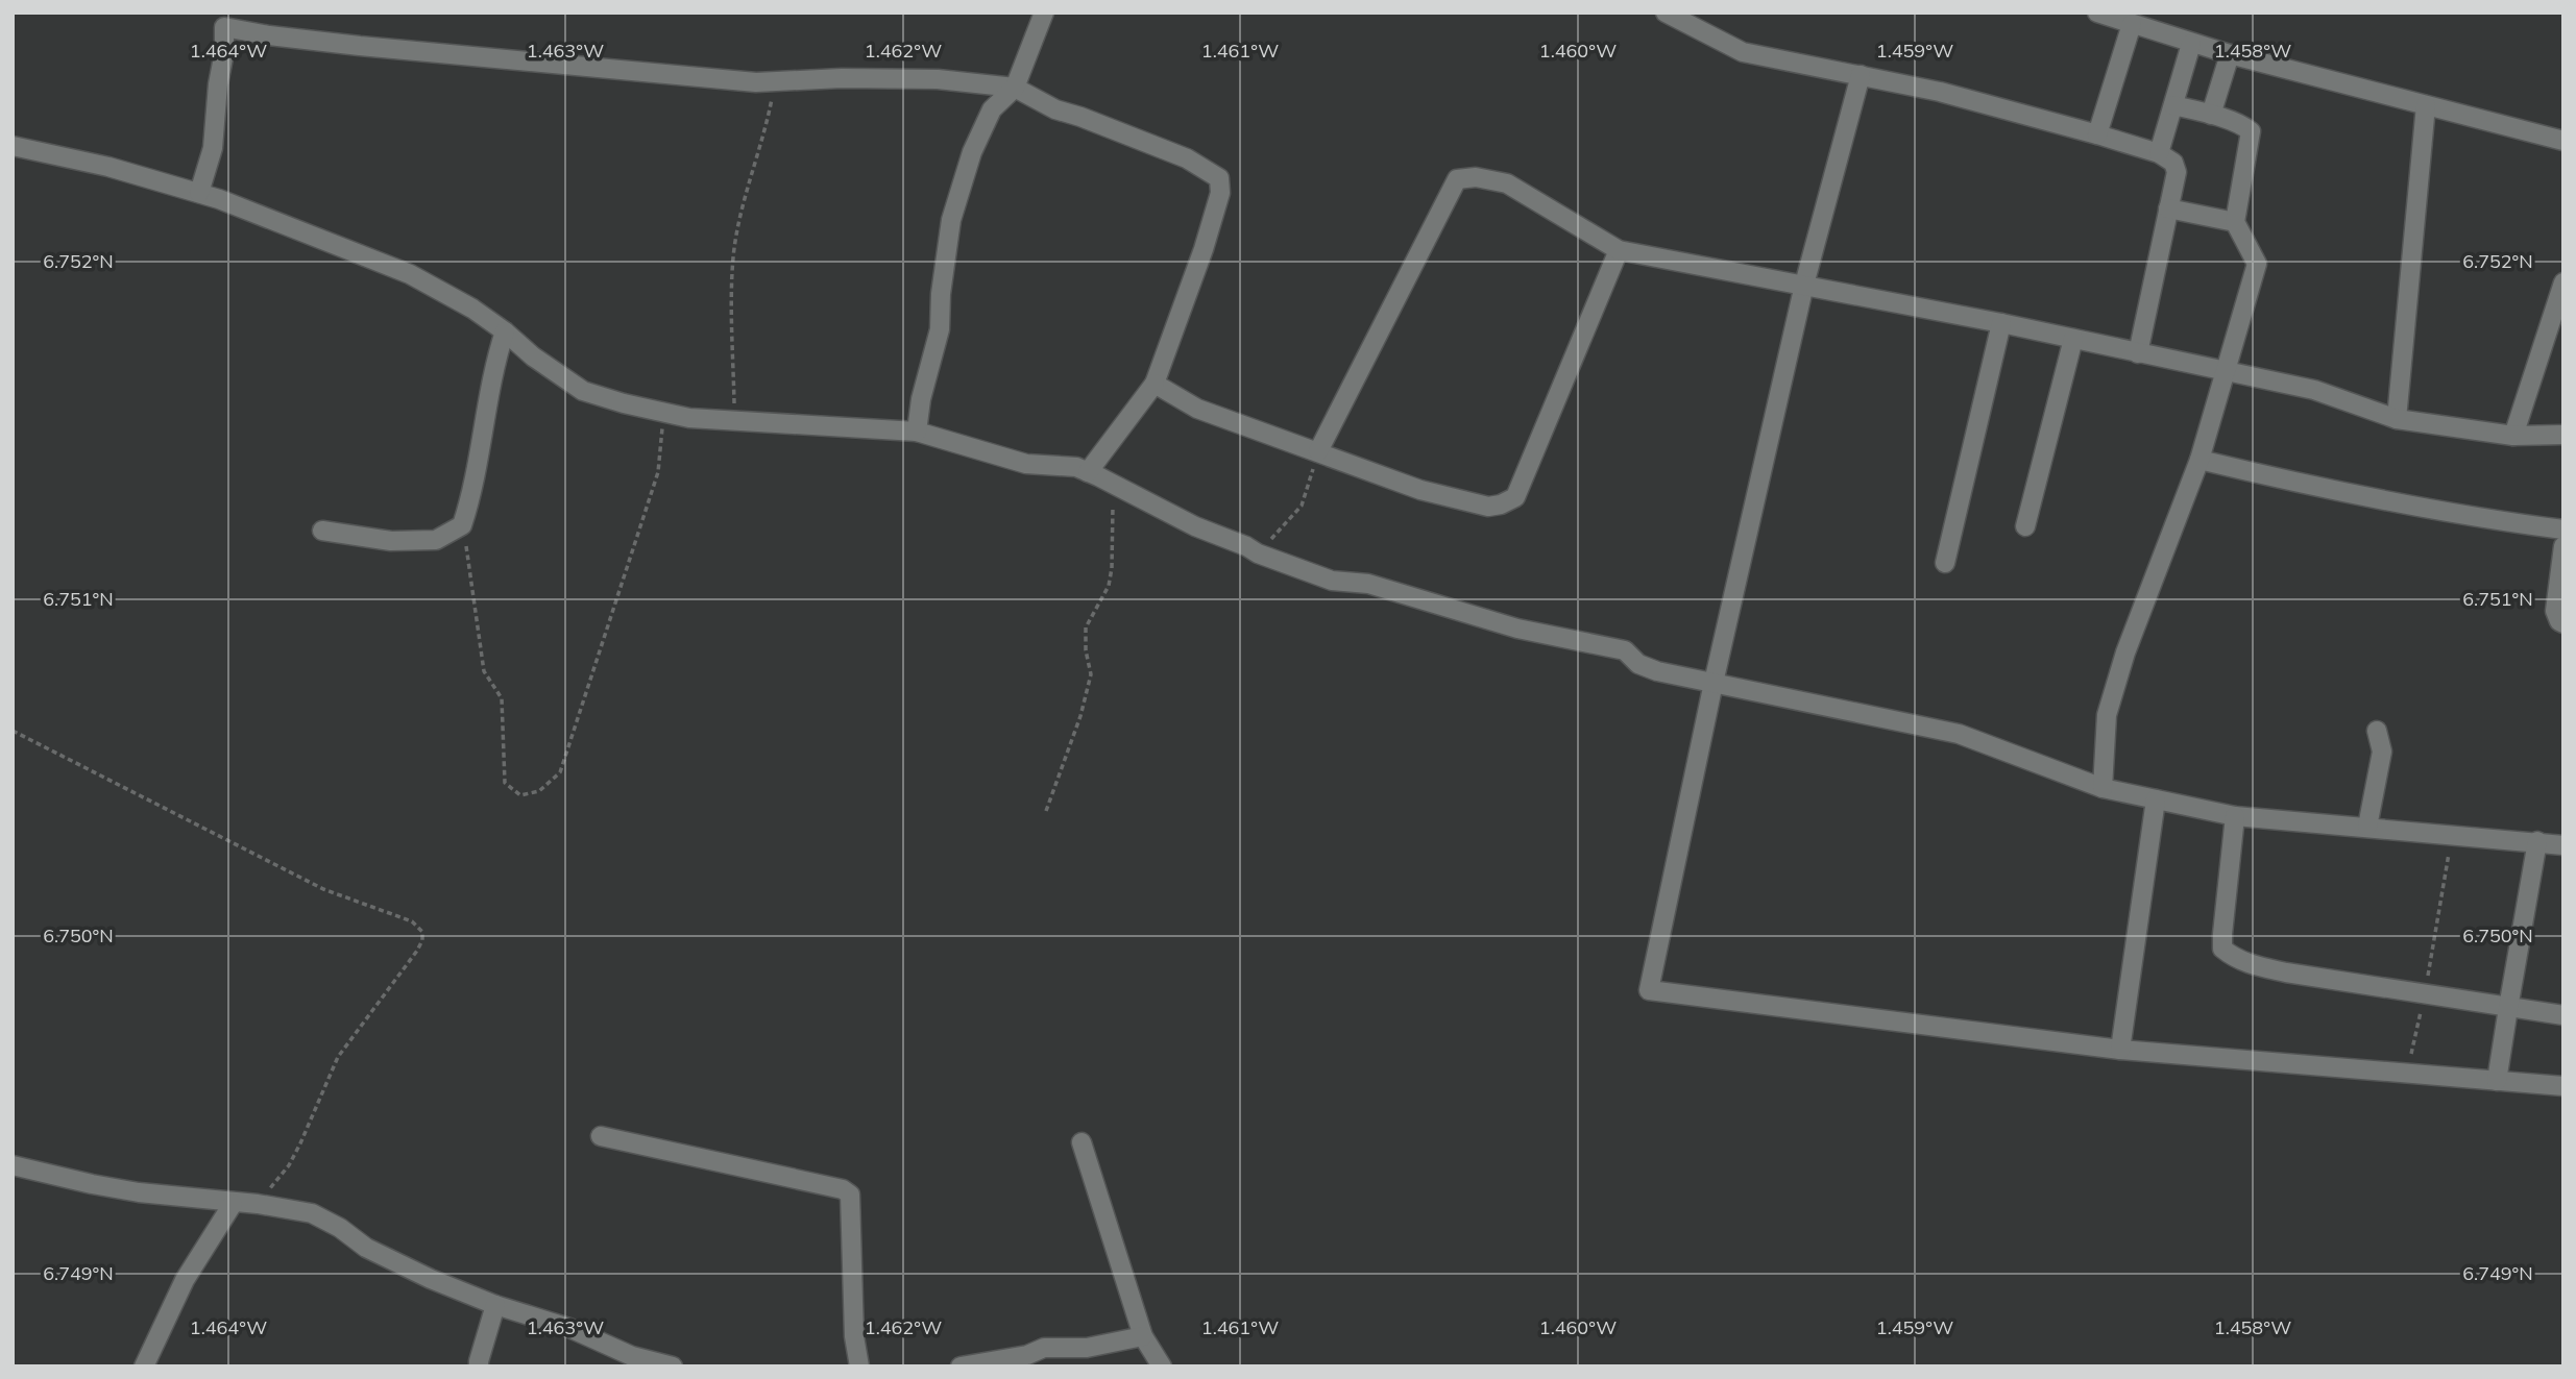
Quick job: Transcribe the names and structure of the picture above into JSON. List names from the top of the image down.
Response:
{
  "coordinates": [
    "1.464°W",
    "1.463°W",
    "1.462°W",
    "1.461°W",
    "1.460°W",
    "1.459°W",
    "1.458°W",
    "6.752°N",
    "6.751°N",
    "6.750°N",
    "6.749°N"
  ]
}
